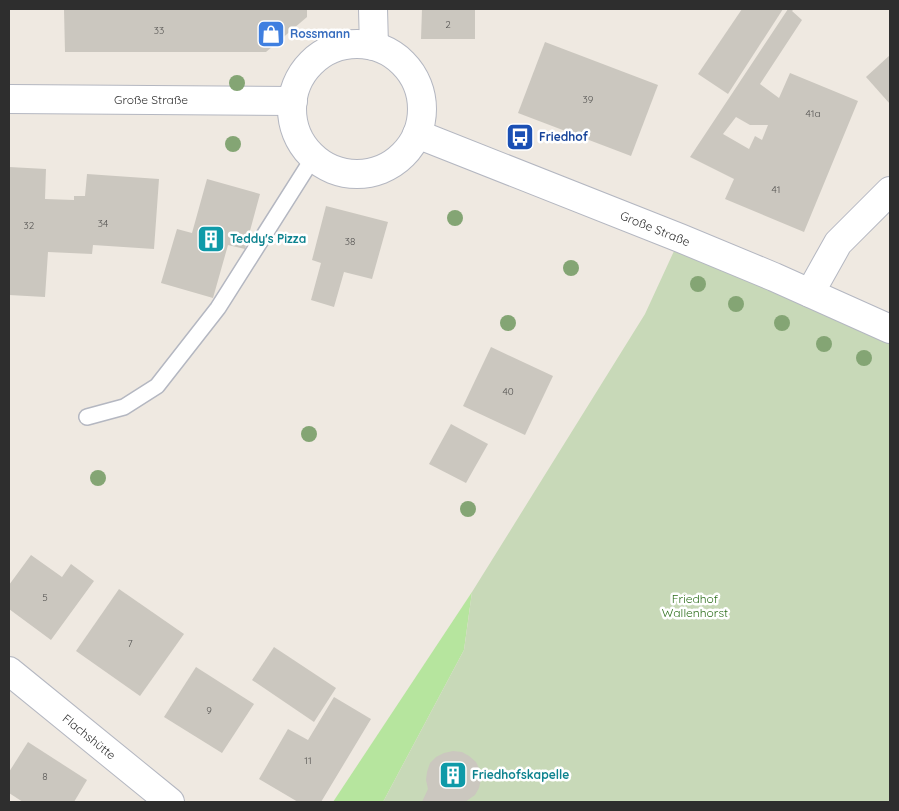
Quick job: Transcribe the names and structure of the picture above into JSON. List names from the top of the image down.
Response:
{
  "streets": {
    "street": ["Große Straße", "Flachshütte"]
  },
  "parks": ["Friedhof Wallenhorst"],
  "places": {
    "shop": ["Rossmann"],
    "bus stop": ["Friedhof"],
    "building": ["Teddy's Pizza", "Friedhofskapelle"]
  },
  "house_numbers": [
    "2",
    "33",
    "39",
    "41a",
    "41",
    "34",
    "32",
    "38",
    "40",
    "5",
    "7",
    "9",
    "11",
    "8"
  ]
}
